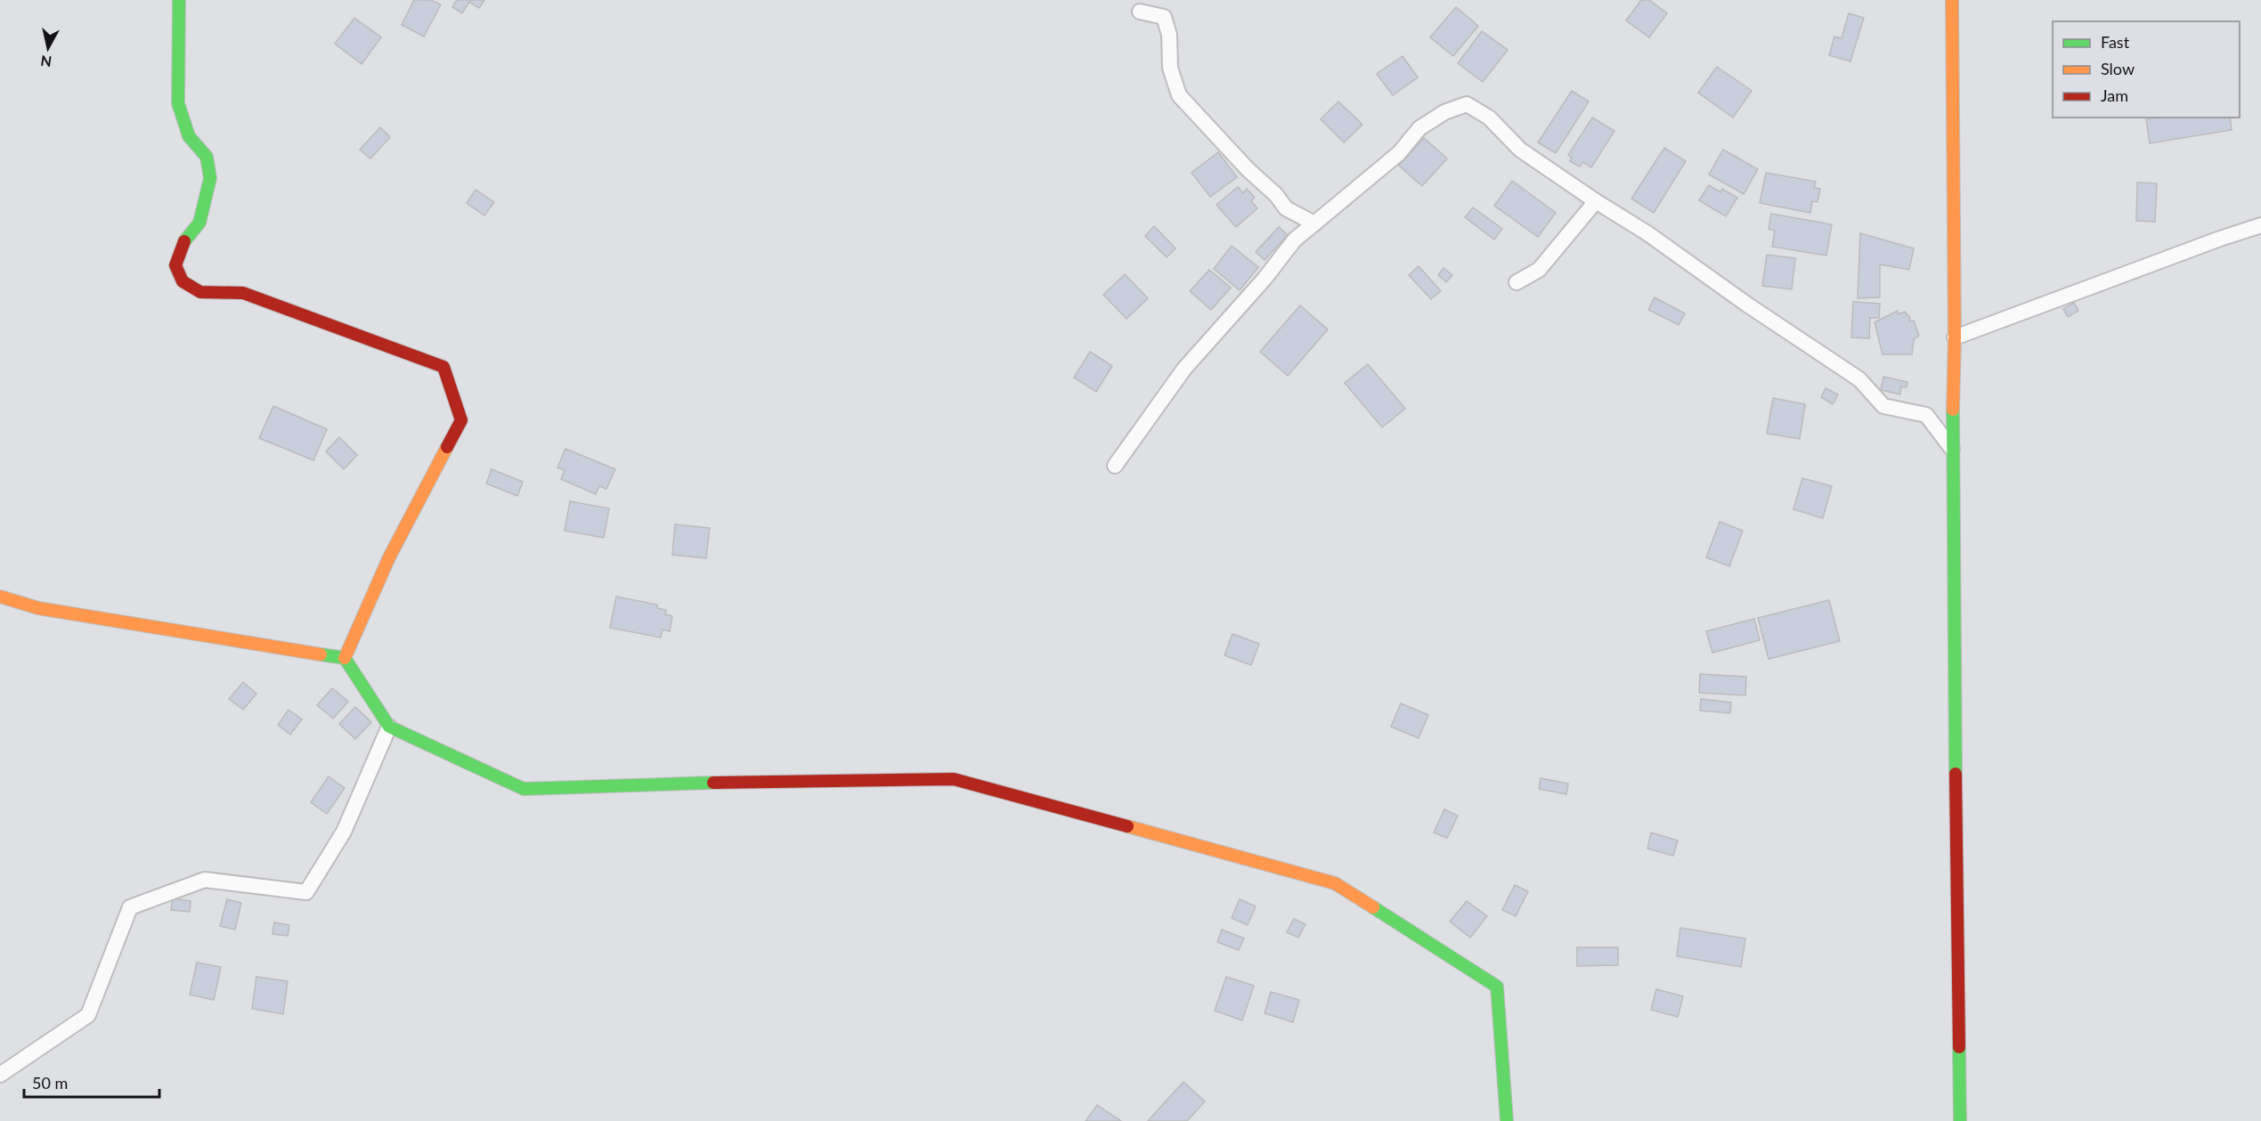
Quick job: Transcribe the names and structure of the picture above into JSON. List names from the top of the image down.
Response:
{
  "legend": ["Fast", "Slow", "Jam"],
  "scale_bar": "50 m",
  "north": "bottom"
}
